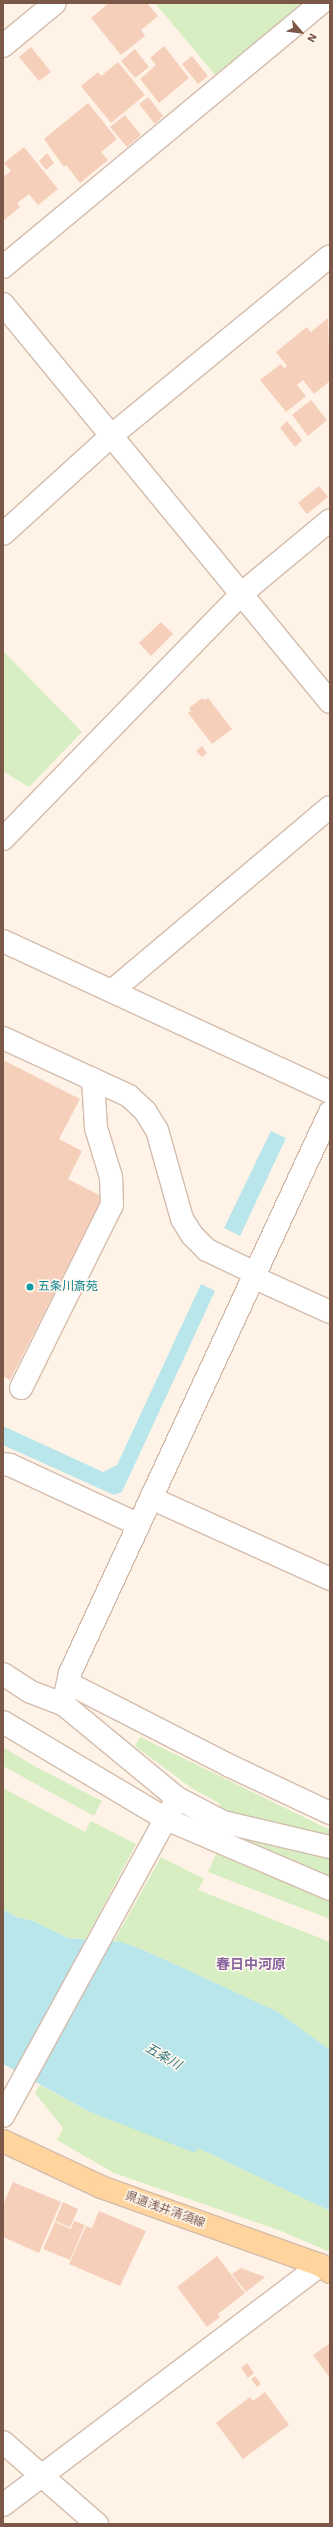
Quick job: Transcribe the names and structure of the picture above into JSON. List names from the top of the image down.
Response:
{
  "streets": {
    "main road": ["県道浅井清須線"]
  },
  "districts": ["春日中河原"],
  "water": ["五条川"],
  "places": ["五条川斎苑"],
  "north": "bottom right"
}
